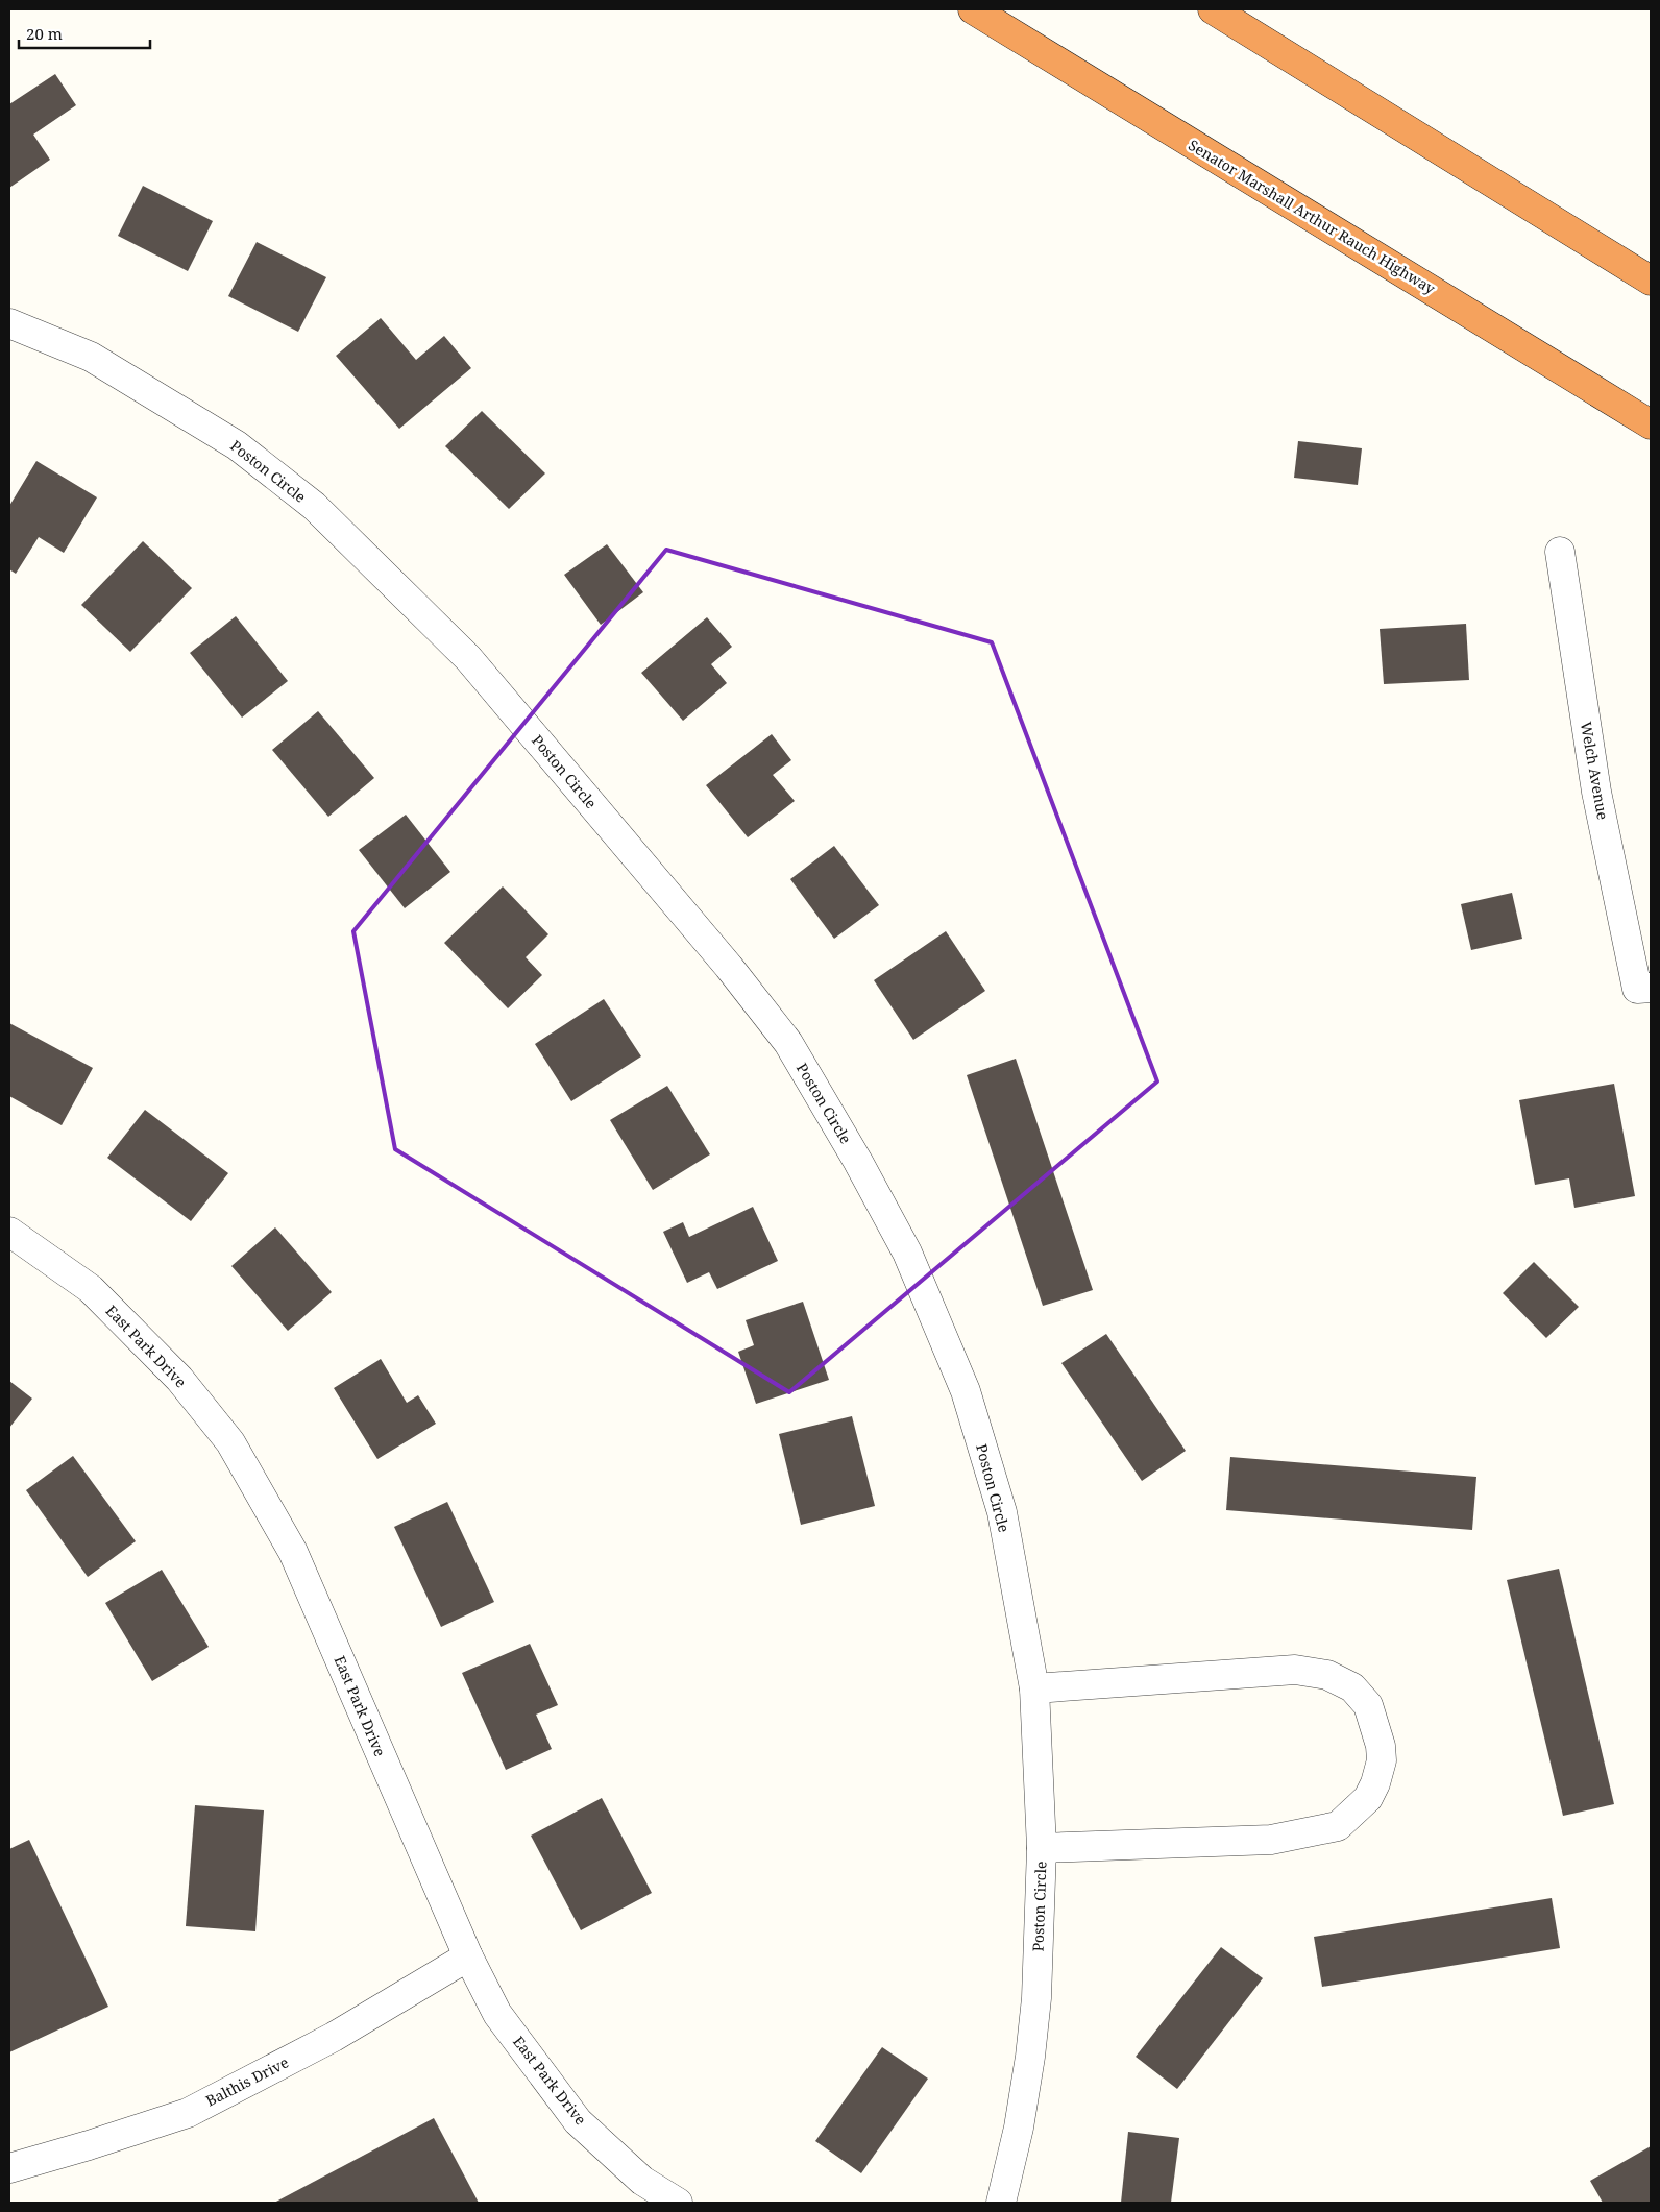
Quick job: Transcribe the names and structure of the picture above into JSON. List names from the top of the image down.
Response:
{
  "streets": {
    "highway": ["Senator Marshall Arthur Rauch Highway"],
    "street": [
      "Poston Circle",
      "Welch Avenue",
      "East Park Drive",
      "Balthis Drive"
    ]
  },
  "crossings": [
    ["East Park Drive", "Balthis Drive"]
  ],
  "scale_bar": "20 m"
}
